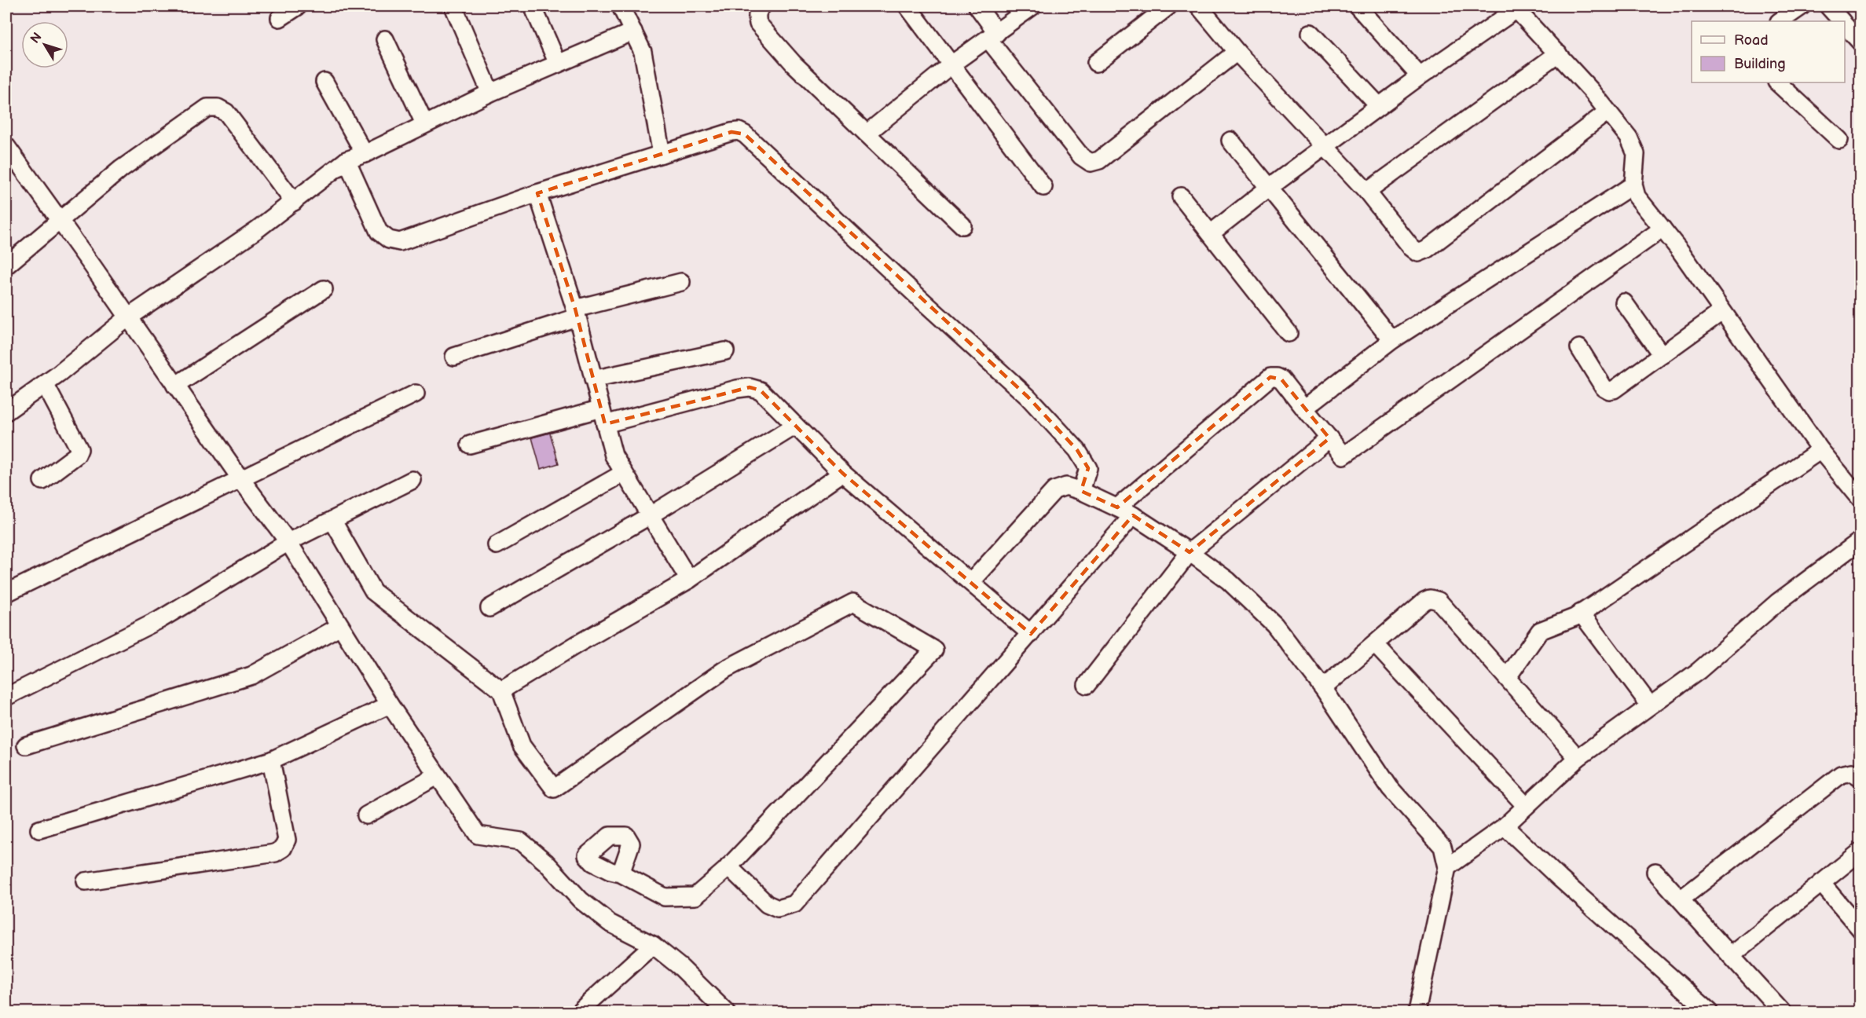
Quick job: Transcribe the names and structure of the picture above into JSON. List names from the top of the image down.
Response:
{
  "legend": ["Road", "Building"],
  "north": "top left"
}
